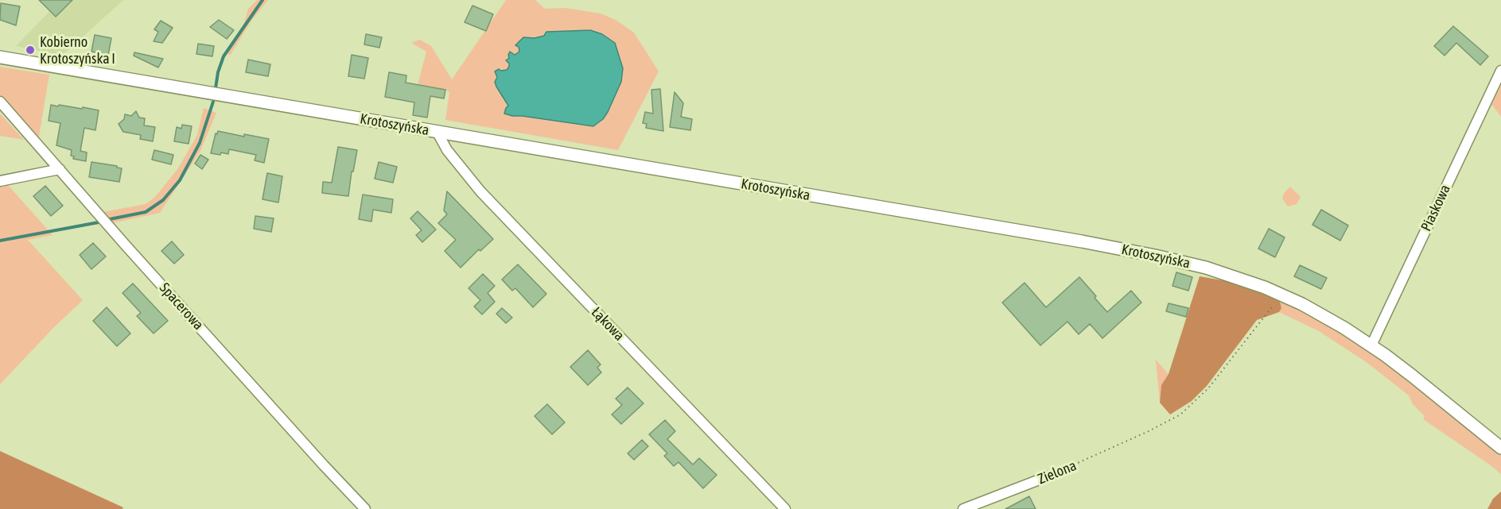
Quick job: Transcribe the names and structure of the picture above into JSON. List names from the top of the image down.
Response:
{
  "streets": {
    "street": [
      "Krotoszyńska",
      "Piaskowa",
      "Spacerowa",
      "Łąkowa",
      "Zielona"
    ]
  },
  "crossings": [
    ["Krotoszyńska", "Piaskowa"],
    ["Krotoszyńska", "Łąkowa"],
    ["Krotoszyńska", "Zielona"]
  ],
  "places": ["Kobierno Krotoszyńska I"]
}
